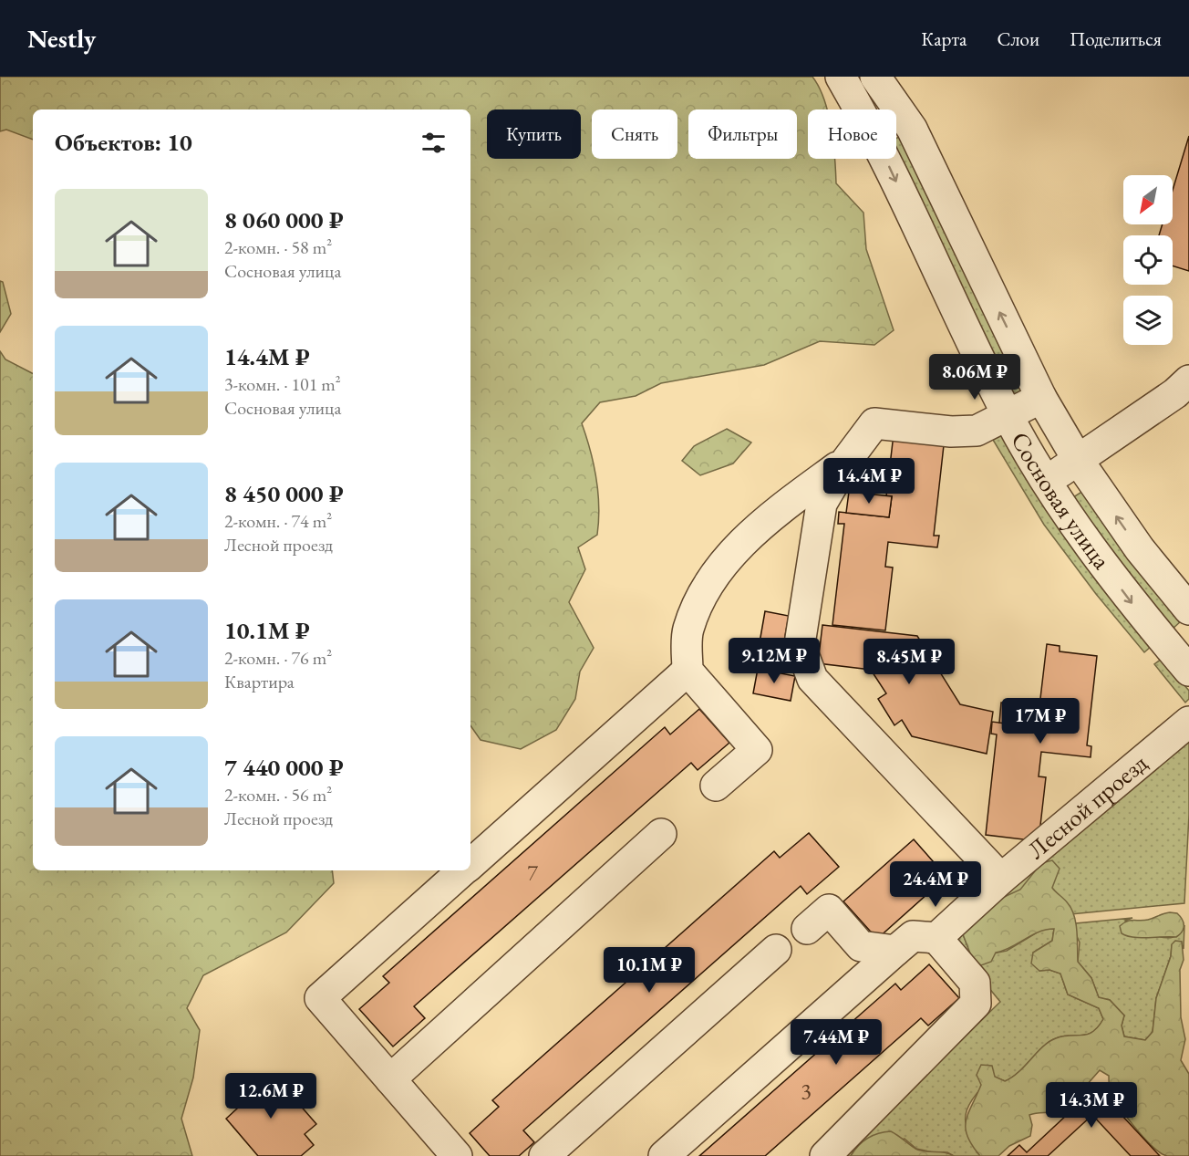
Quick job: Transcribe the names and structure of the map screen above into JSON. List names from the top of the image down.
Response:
{
  "streets": {
    "street": ["Сосновая улица", "Лесной проезд"]
  },
  "house_numbers": ["7", "3"],
  "north": "bottom left",
  "page": {
    "header": "Nestly",
    "nav": ["Карта", "Слои", "Поделиться"],
    "chip": [
      "Купить",
      "Снять",
      "Фильтры",
      "Новое"
    ],
    "heading": "Объектов: 10",
    "list": [
      {
        "name": "8 060 000 ₽",
        "note": "2-комн. · 58 m² · Сосновая улица"
      },
      {
        "name": "14.4M ₽",
        "note": "3-комн. · 101 m² · Сосновая улица"
      },
      {
        "name": "8 450 000 ₽",
        "note": "2-комн. · 74 m² · Лесной проезд"
      },
      {
        "name": "10.1M ₽",
        "note": "2-комн. · 76 m² · Квартира"
      },
      {
        "name": "7 440 000 ₽",
        "note": "2-комн. · 56 m² · Лесной проезд"
      }
    ],
    "price": [
      "8.06M ₽",
      "14.4M ₽",
      "9.12M ₽",
      "8.45M ₽",
      "17M ₽",
      "24.4M ₽",
      "10.1M ₽",
      "7.44M ₽",
      "12.6M ₽",
      "14.3M ₽"
    ]
  }
}
